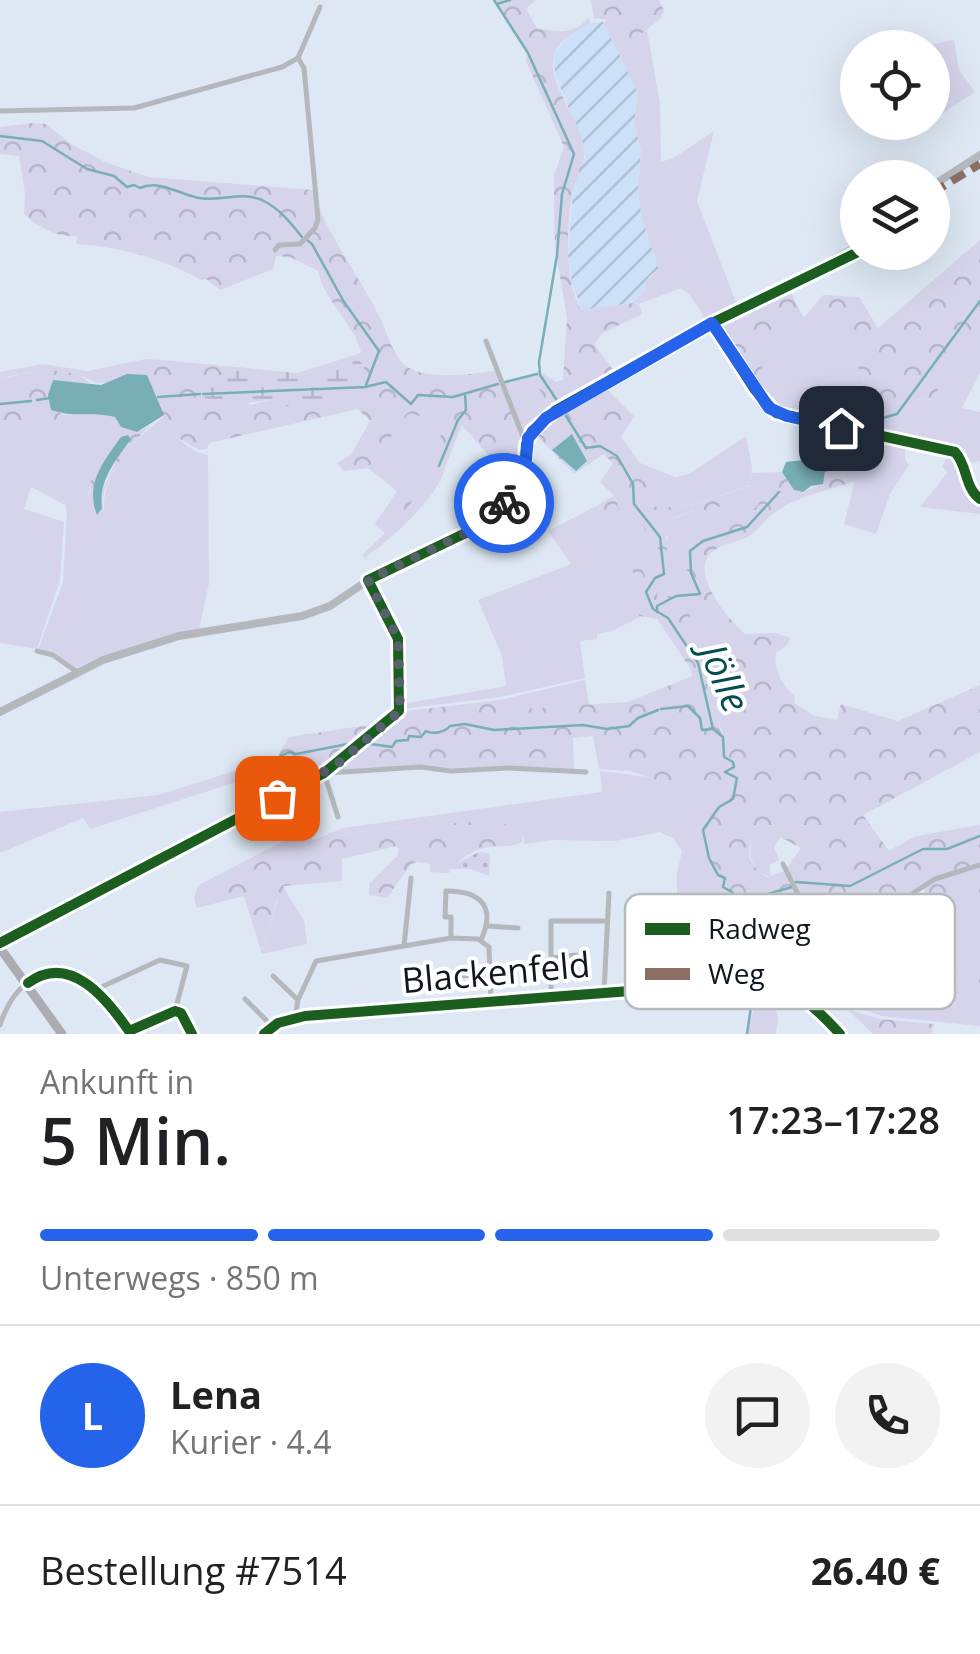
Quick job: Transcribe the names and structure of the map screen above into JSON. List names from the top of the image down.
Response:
{
  "streets": {
    "street": ["Blackenfeld"]
  },
  "water": ["Jölle"],
  "legend": ["Radweg", "Weg"],
  "page": {
    "heading": ["5 Min.", "Ankunft in", "17:23–17:28"],
    "panel": [
      "Lena",
      "Kurier · 4.4",
      "Bestellung #7514",
      "26.40 €"
    ],
    "bar": "Unterwegs · 850 m",
    "round": "L"
  }
}
